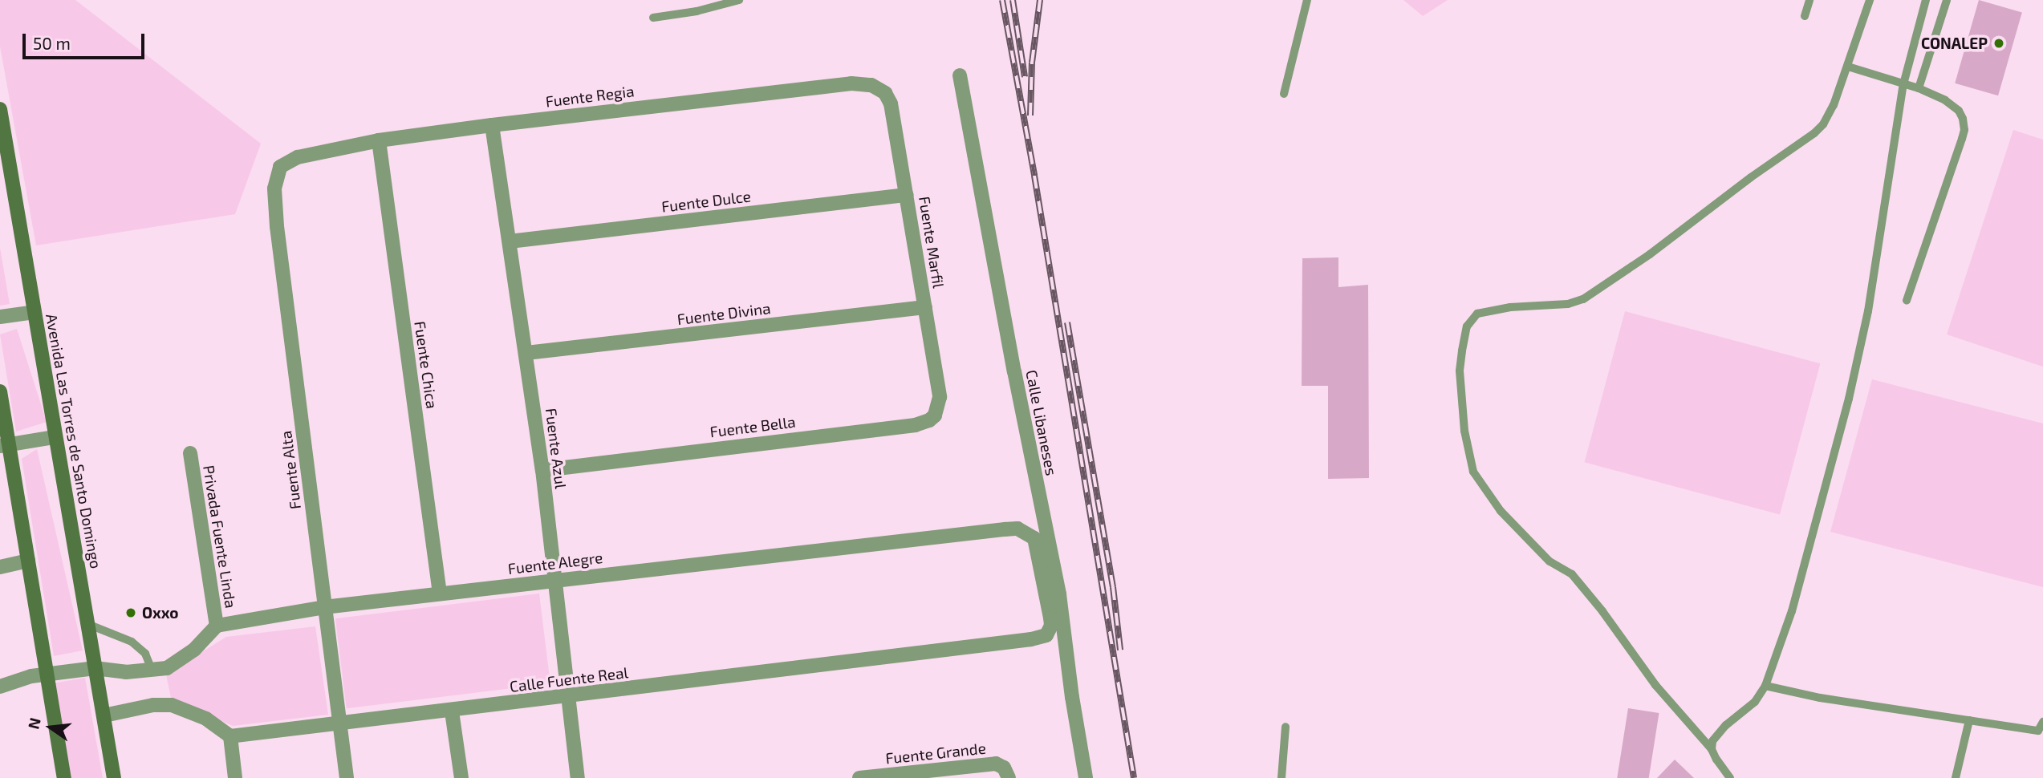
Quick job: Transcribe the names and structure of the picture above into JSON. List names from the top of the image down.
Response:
{
  "streets": {
    "street": [
      "Fuente Regia",
      "Fuente Dulce",
      "Fuente Marfil",
      "Fuente Divina",
      "Fuente Chica",
      "Calle Libaneses",
      "Fuente Bella",
      "Avenida Las Torres de Santo Domingo",
      "Fuente Azul",
      "Fuente Alta",
      "Privada Fuente Linda",
      "Fuente Alegre",
      "Calle Fuente Real",
      "Fuente Grande"
    ]
  },
  "crossings": [
    ["Fuente Regia", "Fuente Marfil"],
    ["Fuente Regia", "Fuente Chica"],
    ["Fuente Regia", "Fuente Azul"],
    ["Fuente Regia", "Fuente Alta"],
    ["Fuente Dulce", "Fuente Marfil"],
    ["Fuente Dulce", "Fuente Azul"],
    ["Fuente Marfil", "Fuente Divina"],
    ["Fuente Marfil", "Fuente Bella"],
    ["Fuente Divina", "Fuente Azul"],
    ["Fuente Chica", "Fuente Alegre"],
    ["Fuente Bella", "Fuente Azul"],
    ["Fuente Azul", "Fuente Alegre"],
    ["Fuente Azul", "Calle Fuente Real"],
    ["Fuente Alta", "Fuente Alegre"],
    ["Fuente Alta", "Calle Fuente Real"],
    ["Privada Fuente Linda", "Fuente Alegre"],
    ["Fuente Alegre", "Calle Fuente Real"]
  ],
  "places": ["CONALEP", "Oxxo"],
  "scale_bar": "50 m",
  "north": "left"
}
